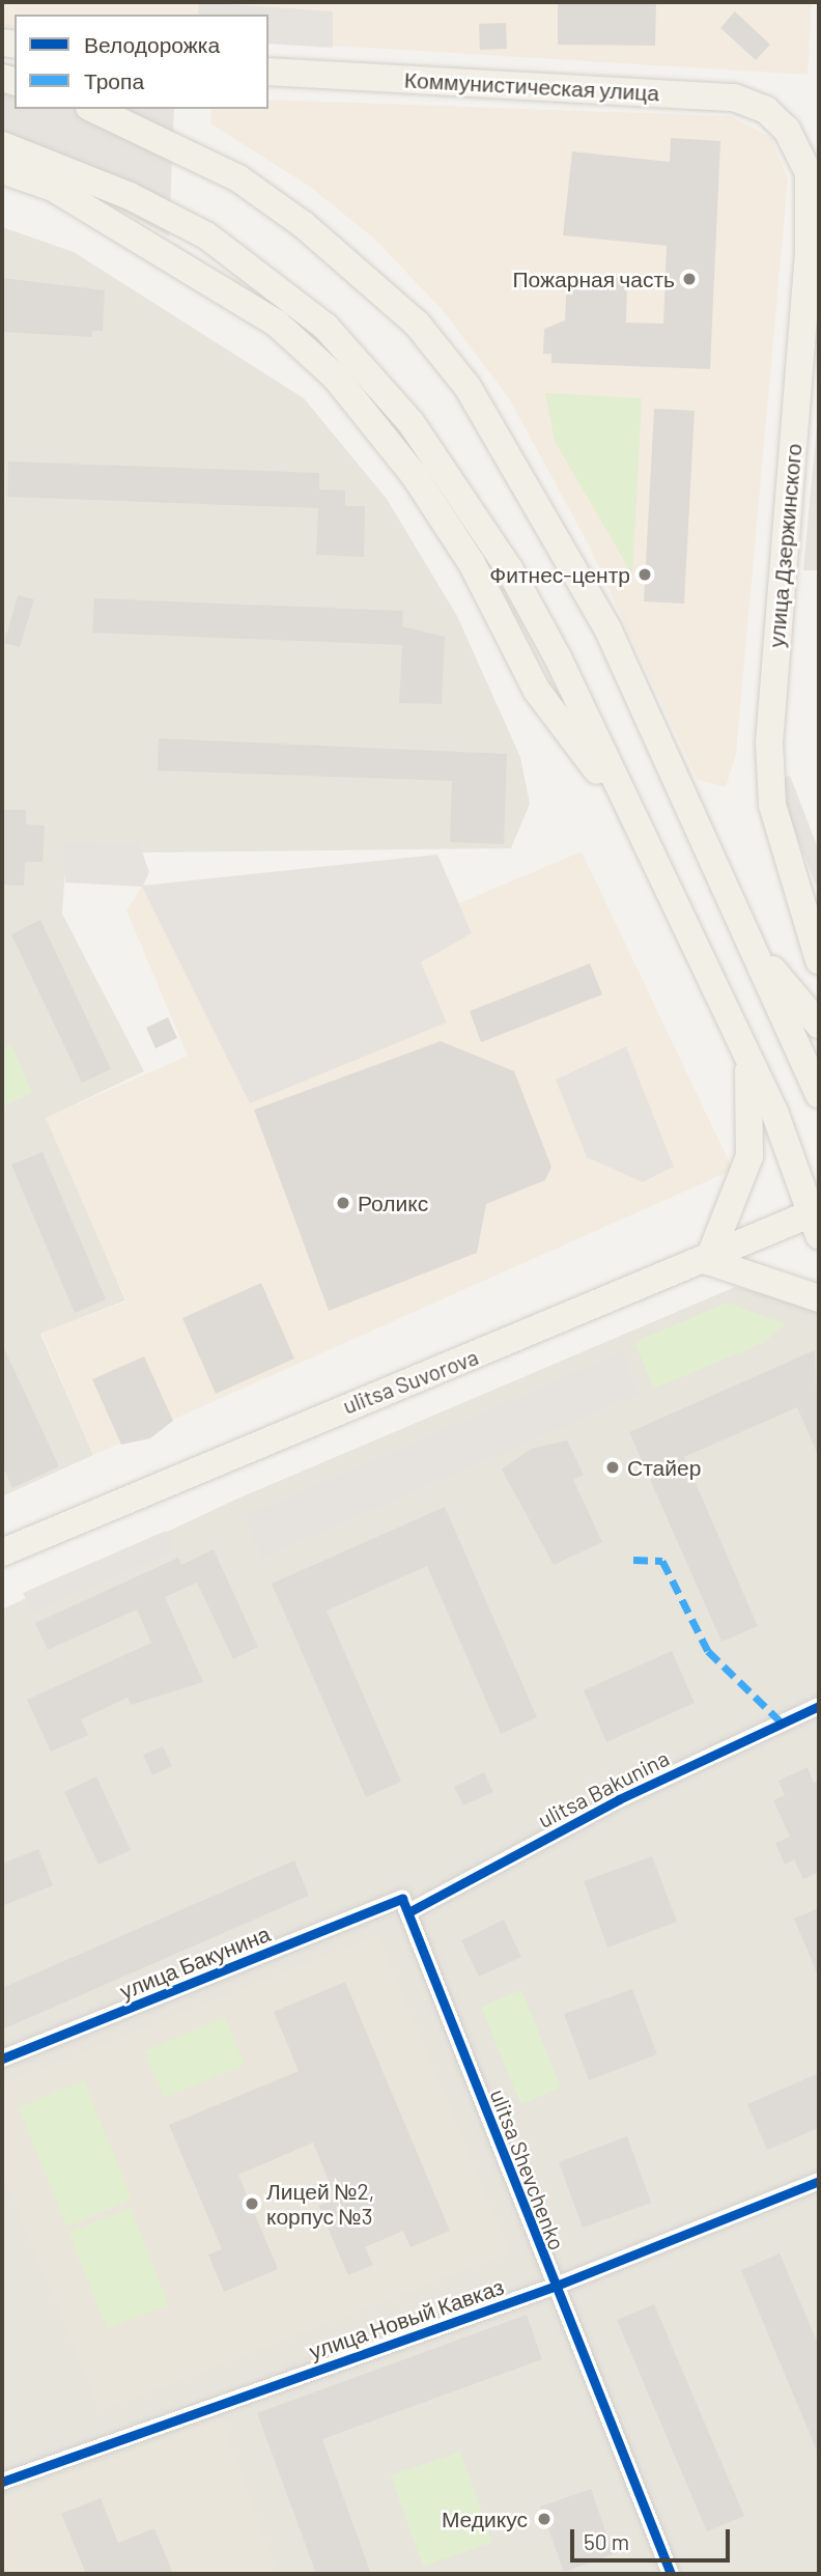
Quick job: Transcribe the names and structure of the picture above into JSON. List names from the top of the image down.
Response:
{
  "streets": {
    "main road": ["Коммунистическая улица", "улица Дзержинского", "ulitsa Suvorova"],
    "street": [
      "ulitsa Bakunina",
      "улица Бакунина",
      "ulitsa Shevchenko",
      "улица Новый Кавказ"
    ]
  },
  "crossings": [
    ["Коммунистическая улица", "улица Дзержинского"],
    ["ulitsa Bakunina", "улица Бакунина"],
    ["ulitsa Bakunina", "ulitsa Shevchenko"],
    ["улица Бакунина", "ulitsa Shevchenko"],
    ["ulitsa Shevchenko", "улица Новый Кавказ"]
  ],
  "places": [
    "Пожарная часть",
    "Фитнес-центр",
    "Роликс",
    "Стайер",
    "Лицей №2, корпус №3",
    "Медикус"
  ],
  "legend": ["Велодорожка", "Тропа"],
  "scale_bar": "50 m"
}
